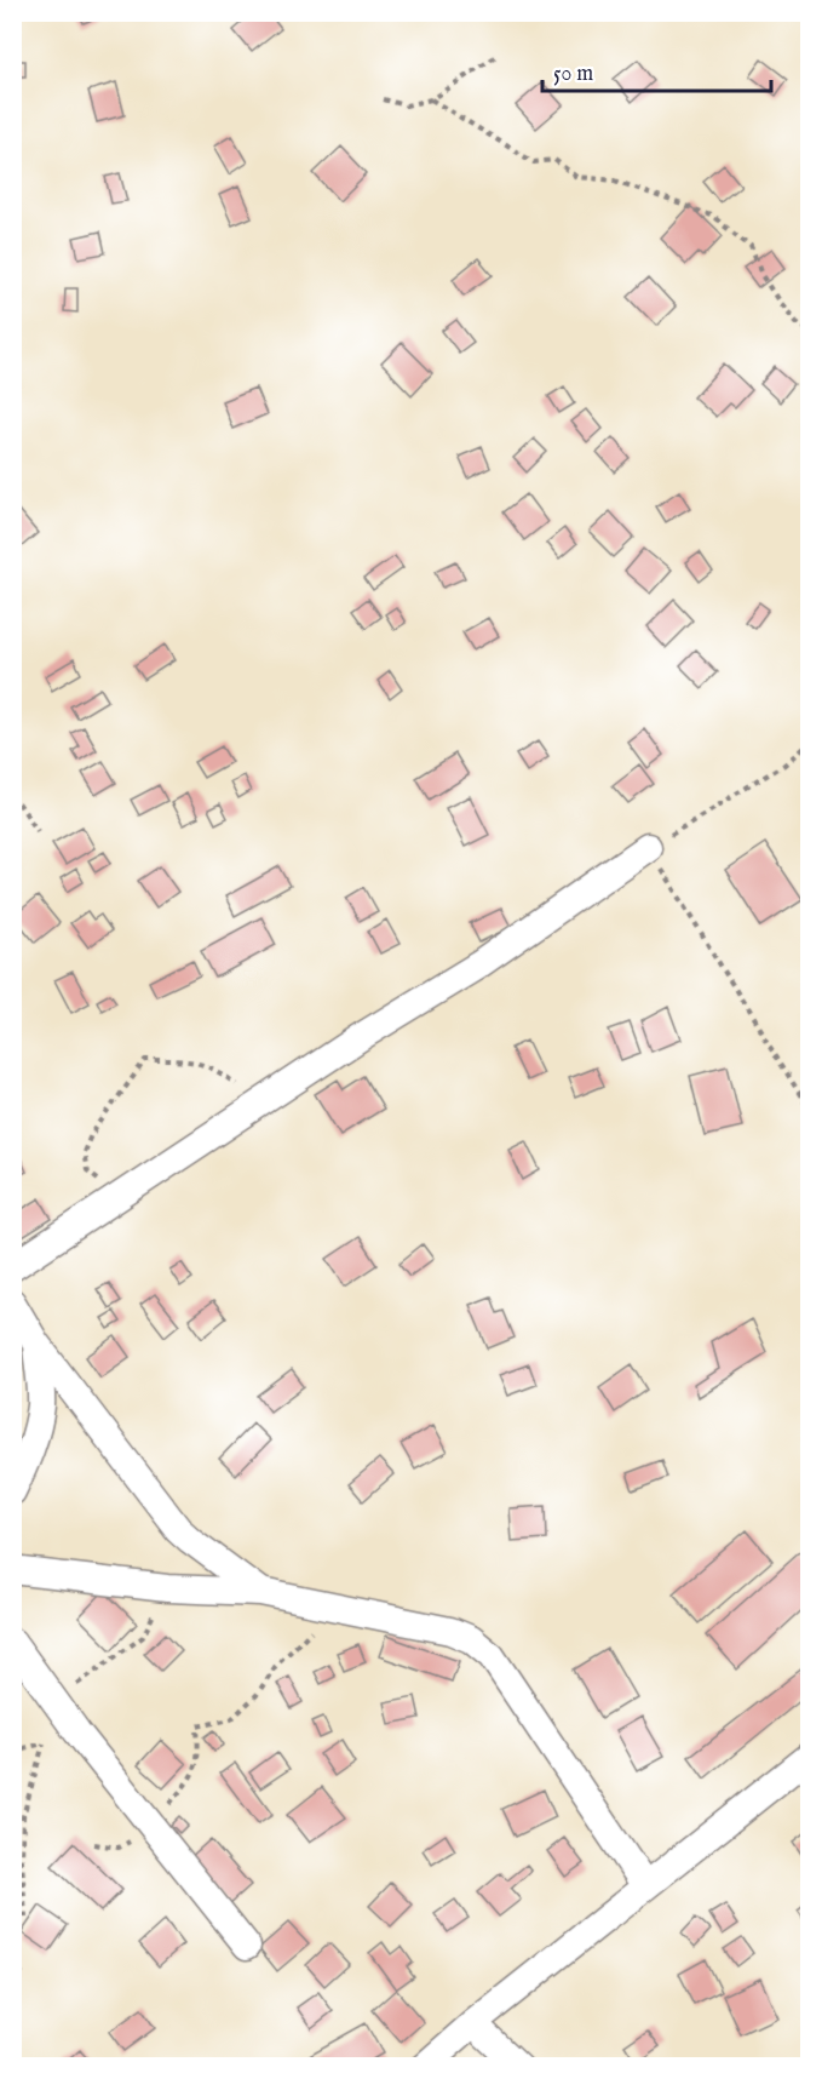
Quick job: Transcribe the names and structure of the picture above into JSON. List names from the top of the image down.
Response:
{
  "scale_bar": "50 m"
}
